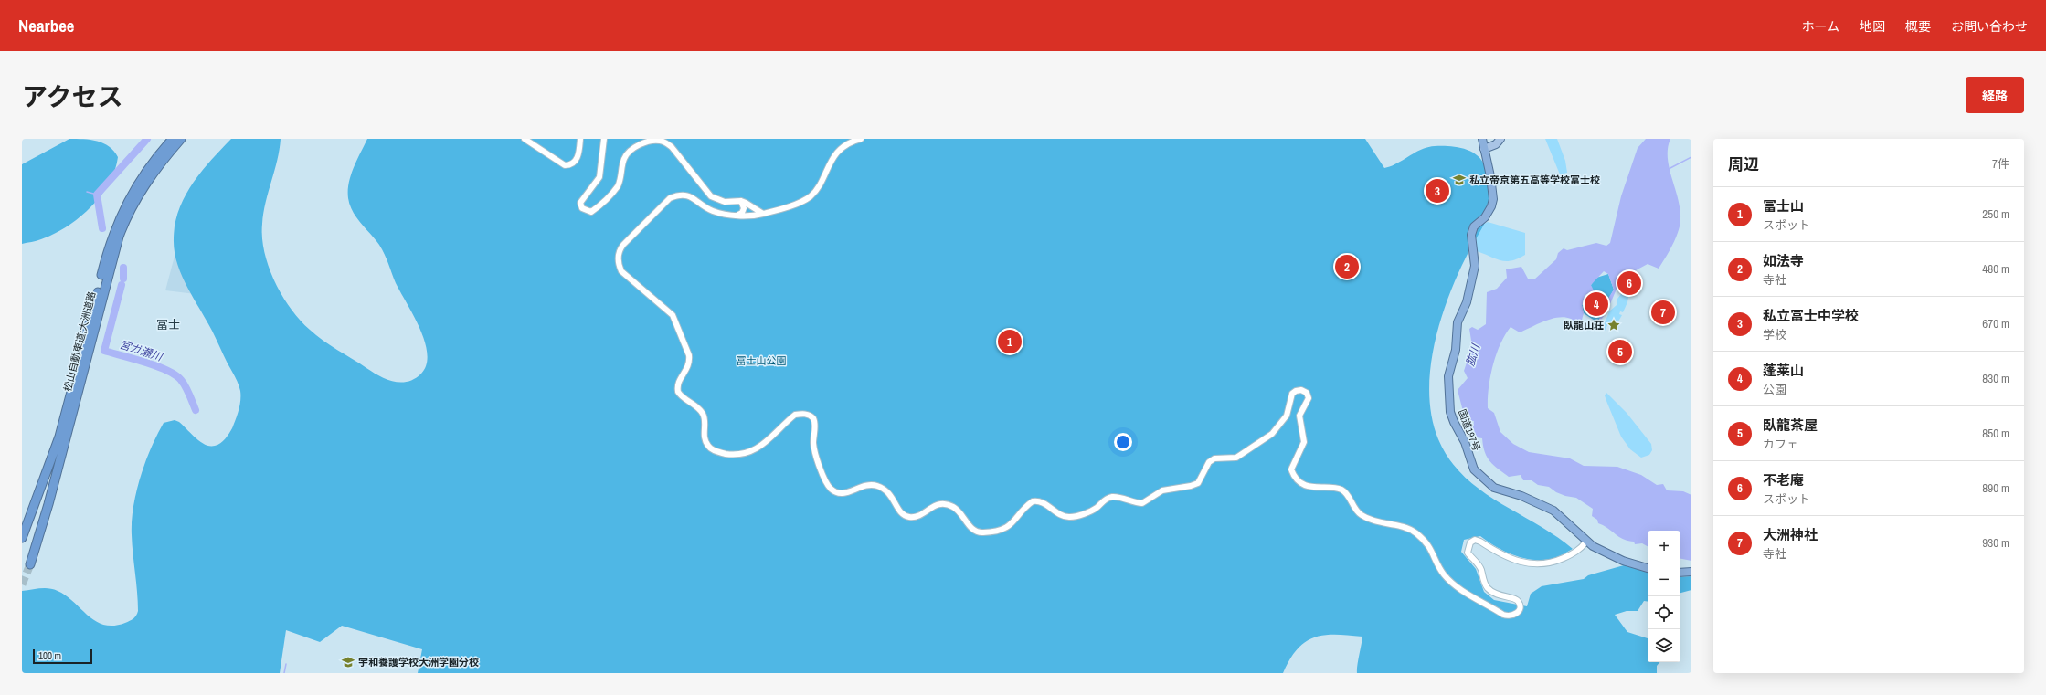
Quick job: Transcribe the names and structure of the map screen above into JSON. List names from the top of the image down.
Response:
{
  "streets": {
    "highway": ["松山自動車道;大洲道路", "国道197号"]
  },
  "districts": ["冨士"],
  "water": ["宮ガ瀬川", "肱川"],
  "parks": ["冨士山公園"],
  "places": {
    "school or university": ["私立帝京第五高等学校冨士校", "宇和養護学校大洲学園分校"],
    "place": ["臥龍山荘"]
  },
  "scale_bar": "100 m",
  "page": {
    "header": "Nearbee",
    "nav": [
      "ホーム",
      "地図",
      "概要",
      "お問い合わせ"
    ],
    "title": "アクセス",
    "buttons": "経路",
    "heading": ["周辺", "7件"],
    "pins": [
      "3",
      "2",
      "6",
      "4",
      "7",
      "1",
      "5"
    ],
    "list": [
      {
        "mark": "1",
        "name": "冨士山",
        "note": "スポット",
        "value": "250 m"
      },
      {
        "mark": "2",
        "name": "如法寺",
        "note": "寺社",
        "value": "480 m"
      },
      {
        "mark": "3",
        "name": "私立冨士中学校",
        "note": "学校",
        "value": "670 m"
      },
      {
        "mark": "4",
        "name": "蓬莱山",
        "note": "公園",
        "value": "830 m"
      },
      {
        "mark": "5",
        "name": "臥龍茶屋",
        "note": "カフェ",
        "value": "850 m"
      },
      {
        "mark": "6",
        "name": "不老庵",
        "note": "スポット",
        "value": "890 m"
      },
      {
        "mark": "7",
        "name": "大洲神社",
        "note": "寺社",
        "value": "930 m"
      }
    ],
    "map_buttons": ["+", "−"],
    "scale": "100 m"
  }
}
